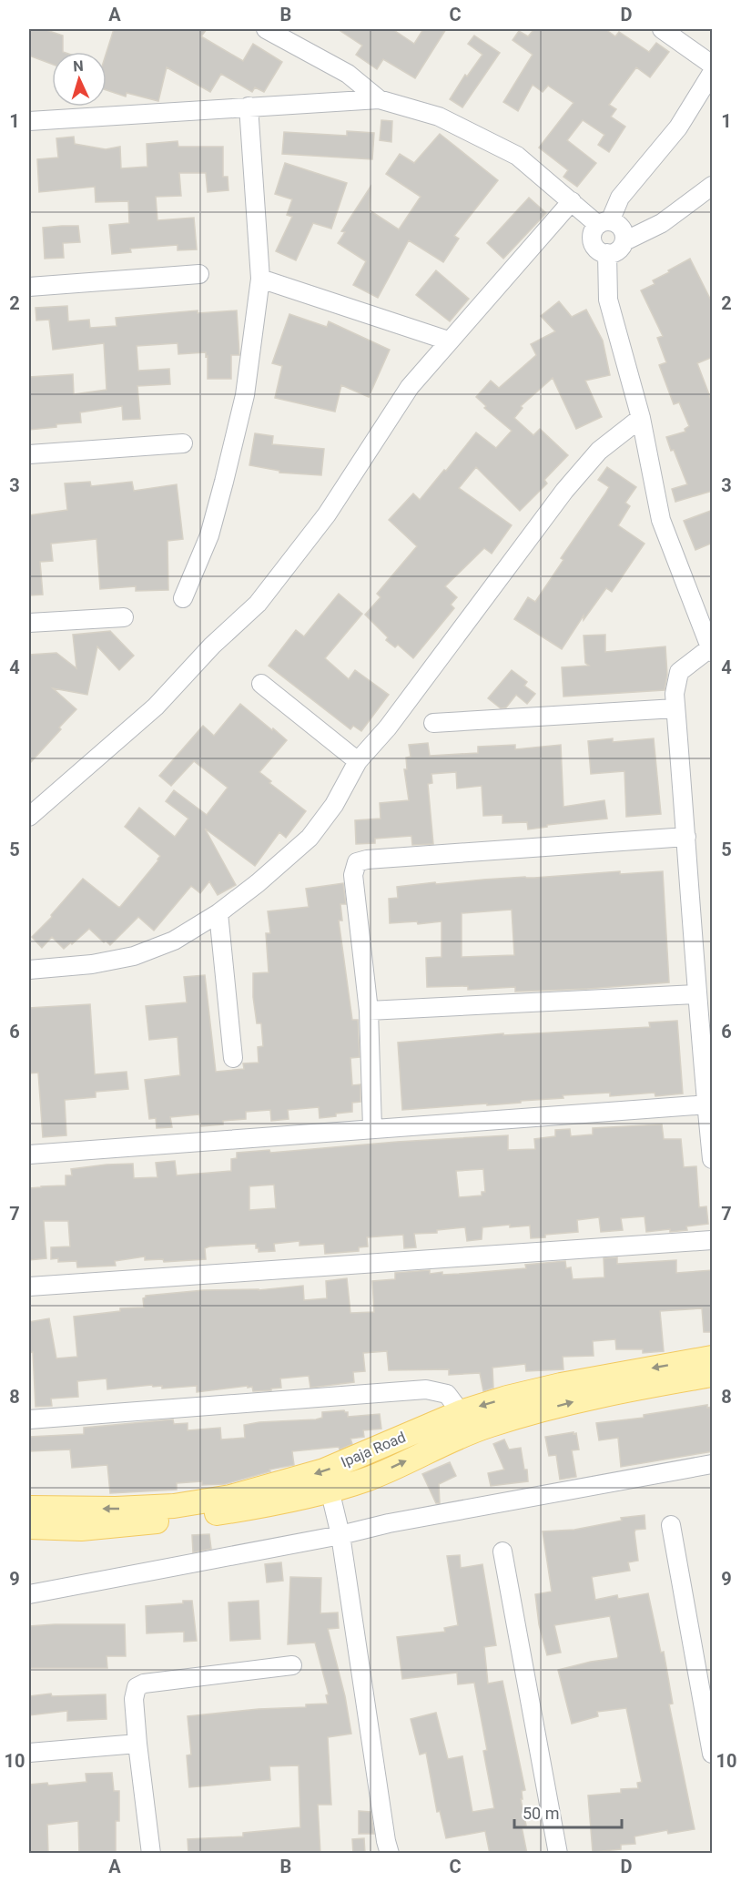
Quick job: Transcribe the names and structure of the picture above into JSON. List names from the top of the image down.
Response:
{
  "streets": {
    "main road": ["Ipaja Road"]
  },
  "scale_bar": "50 m",
  "north": "top",
  "grid": {
    "columns": [
      "A",
      "B",
      "C",
      "D"
    ],
    "rows": [
      "1",
      "2",
      "3",
      "4",
      "5",
      "6",
      "7",
      "8",
      "9",
      "10"
    ]
  }
}
